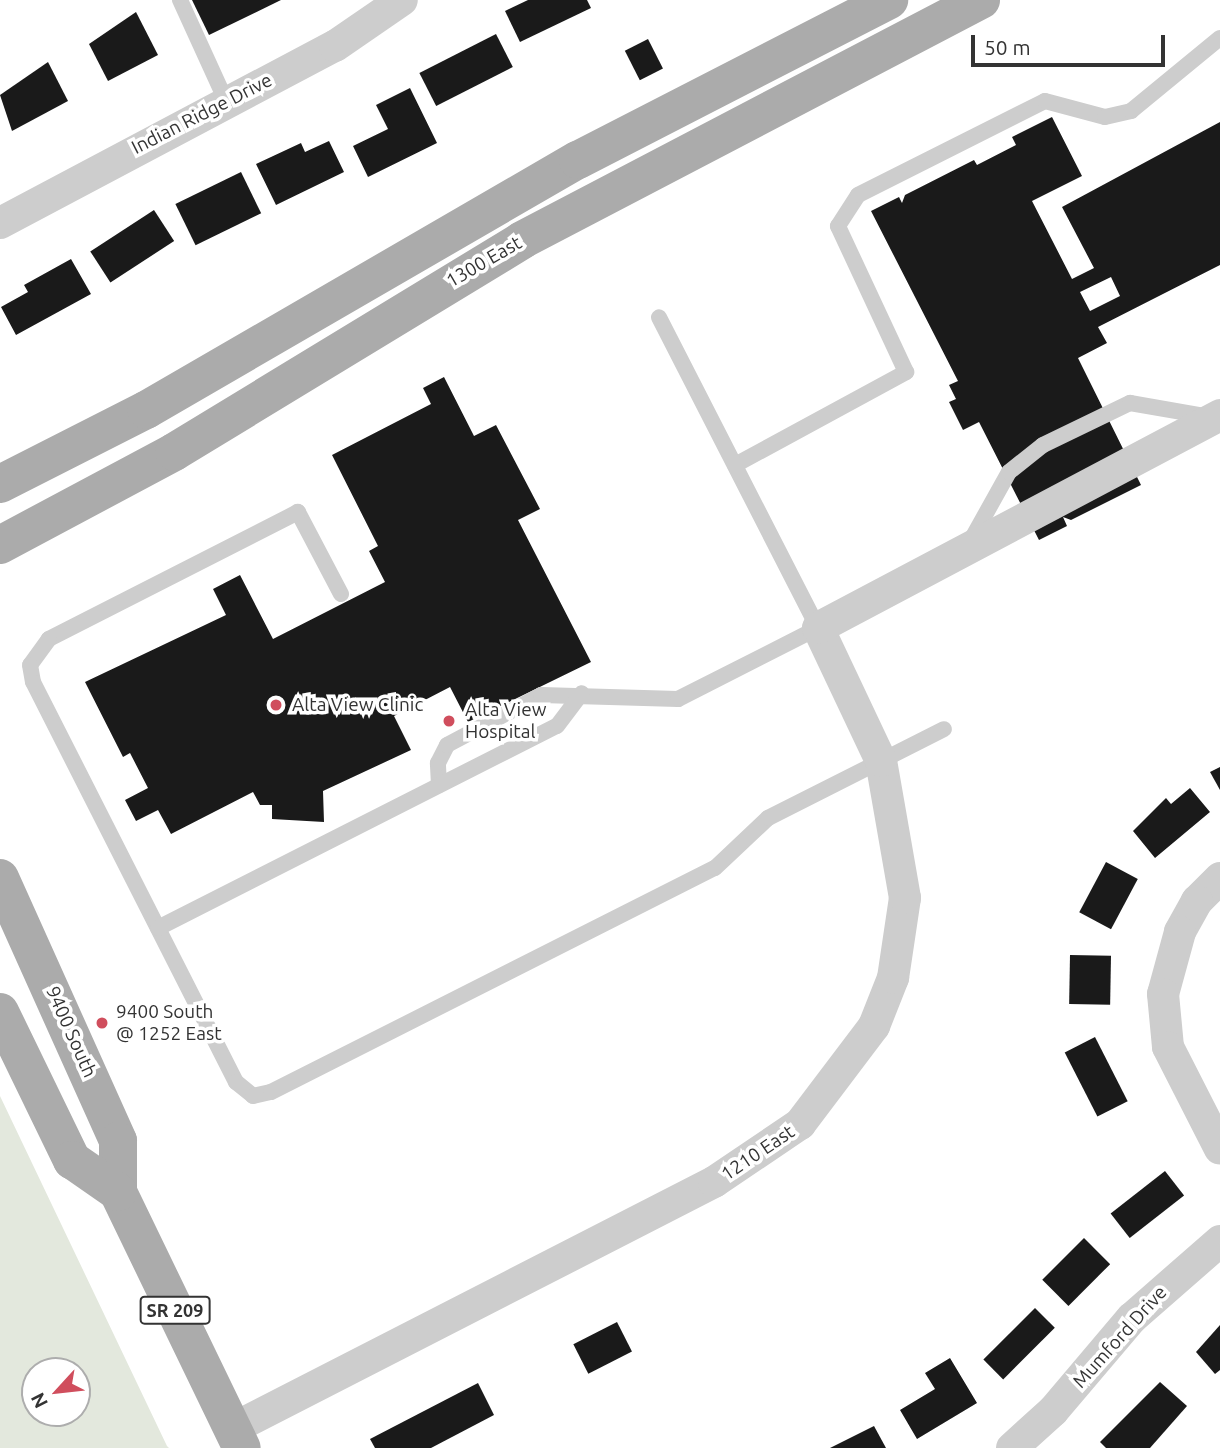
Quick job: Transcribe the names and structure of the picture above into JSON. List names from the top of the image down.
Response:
{
  "streets": {
    "main road": ["1300 East", "9400 South", "SR 209"],
    "street": ["Indian Ridge Drive", "1210 East", "Mumford Drive"]
  },
  "crossings": [
    ["9400 South", "1210 East"]
  ],
  "places": ["Alta View Clinic", "Alta View Hospital", "9400 South @ 1252 East"],
  "scale_bar": "50 m",
  "north": "bottom left"
}
